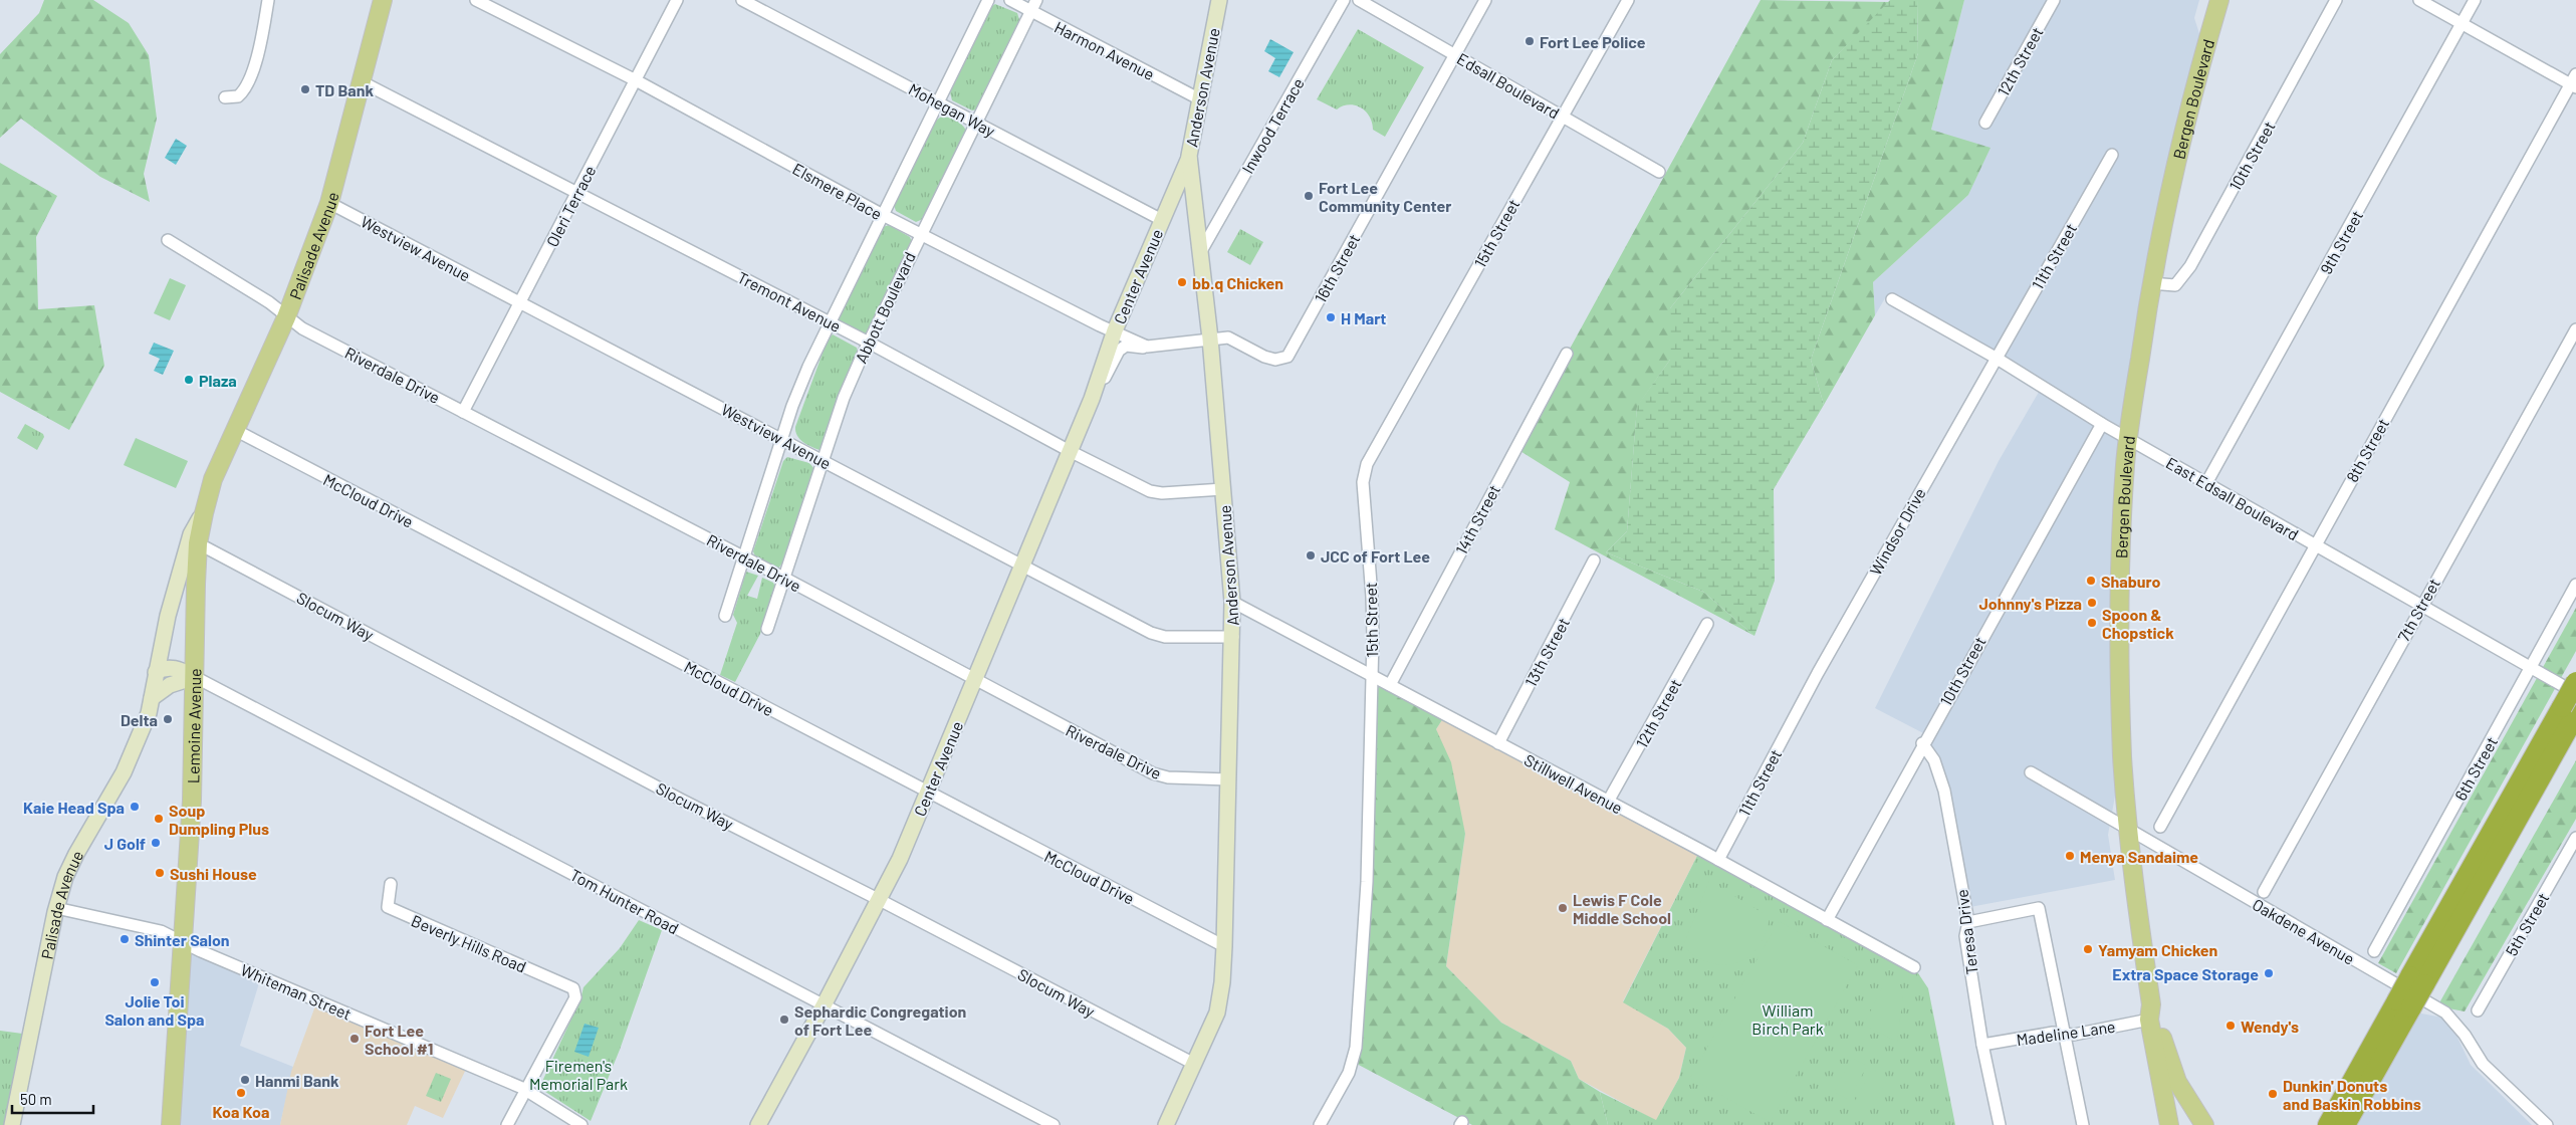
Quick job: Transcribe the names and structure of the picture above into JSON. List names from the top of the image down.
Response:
{
  "streets": {
    "main road": [
      "Anderson Avenue",
      "Bergen Boulevard",
      "Palisade Avenue",
      "Center Avenue",
      "Lemoine Avenue"
    ],
    "street": [
      "Harmon Avenue",
      "12th Street",
      "Edsall Boulevard",
      "Mohegan Way",
      "Inwood Terrace",
      "10th Street",
      "Elsmere Place",
      "Oleri Terrace",
      "15th Street",
      "9th Street",
      "Westview Avenue",
      "11th Street",
      "16th Street",
      "Tremont Avenue",
      "Abbott Boulevard",
      "Riverdale Drive",
      "8th Street",
      "East Edsall Boulevard",
      "McCloud Drive",
      "14th Street",
      "Windsor Drive",
      "7th Street",
      "Slocum Way",
      "13th Street",
      "6th Street",
      "Stillwell Avenue",
      "Tom Hunter Road",
      "5th Street",
      "Oakdene Avenue",
      "Teresa Drive",
      "Beverly Hills Road",
      "Whiteman Street",
      "Madeline Lane"
    ]
  },
  "crossings": [
    ["Harmon Avenue", "Anderson Avenue"],
    ["Harmon Avenue", "Abbott Boulevard"],
    ["12th Street", "Stillwell Avenue"],
    ["Edsall Boulevard", "15th Street"],
    ["Edsall Boulevard", "16th Street"],
    ["Anderson Avenue", "Inwood Terrace"],
    ["Anderson Avenue", "Westview Avenue"],
    ["Anderson Avenue", "16th Street"],
    ["Anderson Avenue", "Center Avenue"],
    ["Anderson Avenue", "Tremont Avenue"],
    ["Anderson Avenue", "Riverdale Drive"],
    ["Anderson Avenue", "McCloud Drive"],
    ["Anderson Avenue", "Slocum Way"],
    ["Anderson Avenue", "Stillwell Avenue"],
    ["Bergen Boulevard", "10th Street"],
    ["Bergen Boulevard", "East Edsall Boulevard"],
    ["Bergen Boulevard", "Oakdene Avenue"],
    ["Bergen Boulevard", "Madeline Lane"],
    ["Mohegan Way", "Center Avenue"],
    ["Mohegan Way", "Abbott Boulevard"],
    ["10th Street", "East Edsall Boulevard"],
    ["10th Street", "Stillwell Avenue"],
    ["10th Street", "Teresa Drive"],
    ["Elsmere Place", "Oleri Terrace"],
    ["Elsmere Place", "Center Avenue"],
    ["Elsmere Place", "Abbott Boulevard"],
    ["Oleri Terrace", "Westview Avenue"],
    ["Oleri Terrace", "Tremont Avenue"],
    ["Oleri Terrace", "Riverdale Drive"],
    ["15th Street", "Stillwell Avenue"],
    ["9th Street", "East Edsall Boulevard"],
    ["Palisade Avenue", "Westview Avenue"],
    ["Palisade Avenue", "Tremont Avenue"],
    ["Palisade Avenue", "Riverdale Drive"],
    ["Palisade Avenue", "McCloud Drive"],
    ["Palisade Avenue", "Lemoine Avenue"],
    ["Palisade Avenue", "Whiteman Street"],
    ["Westview Avenue", "Center Avenue"],
    ["Westview Avenue", "Abbott Boulevard"],
    ["11th Street", "East Edsall Boulevard"],
    ["11th Street", "Windsor Drive"],
    ["11th Street", "Stillwell Avenue"],
    ["Center Avenue", "Tremont Avenue"],
    ["Center Avenue", "Riverdale Drive"],
    ["Center Avenue", "McCloud Drive"],
    ["Center Avenue", "Slocum Way"],
    ["Center Avenue", "Tom Hunter Road"],
    ["Tremont Avenue", "Abbott Boulevard"],
    ["Abbott Boulevard", "Riverdale Drive"],
    ["8th Street", "East Edsall Boulevard"],
    ["East Edsall Boulevard", "Windsor Drive"],
    ["East Edsall Boulevard", "7th Street"],
    ["East Edsall Boulevard", "6th Street"],
    ["14th Street", "Stillwell Avenue"],
    ["Slocum Way", "Lemoine Avenue"],
    ["13th Street", "Stillwell Avenue"],
    ["Lemoine Avenue", "Tom Hunter Road"],
    ["Lemoine Avenue", "Whiteman Street"],
    ["Teresa Drive", "Madeline Lane"],
    ["Beverly Hills Road", "Whiteman Street"]
  ],
  "parks": ["William Birch Park", "Firemen's Memorial Park"],
  "places": [
    "Fort Lee Police",
    "TD Bank",
    "Fort Lee Community Center",
    "bb.q Chicken",
    "H Mart",
    "Plaza",
    "JCC of Fort Lee",
    "Shaburo",
    "Johnny's Pizza",
    "Spoon & Chopstick",
    "Delta",
    "Kaie Head Spa",
    "Soup Dumpling Plus",
    "J Golf",
    "Menya Sandaime",
    "Sushi House",
    "Lewis F Cole Middle School",
    "Shinter Salon",
    "Yamyam Chicken",
    "Extra Space Storage",
    "Jolie Toi Salon and Spa",
    "Sephardic Congregation of Fort Lee",
    "Wendy's",
    "Fort Lee School #1",
    "Hanmi Bank",
    "Koa Koa",
    "Dunkin' Donuts and Baskin Robbins"
  ],
  "scale_bar": "50 m"
}
